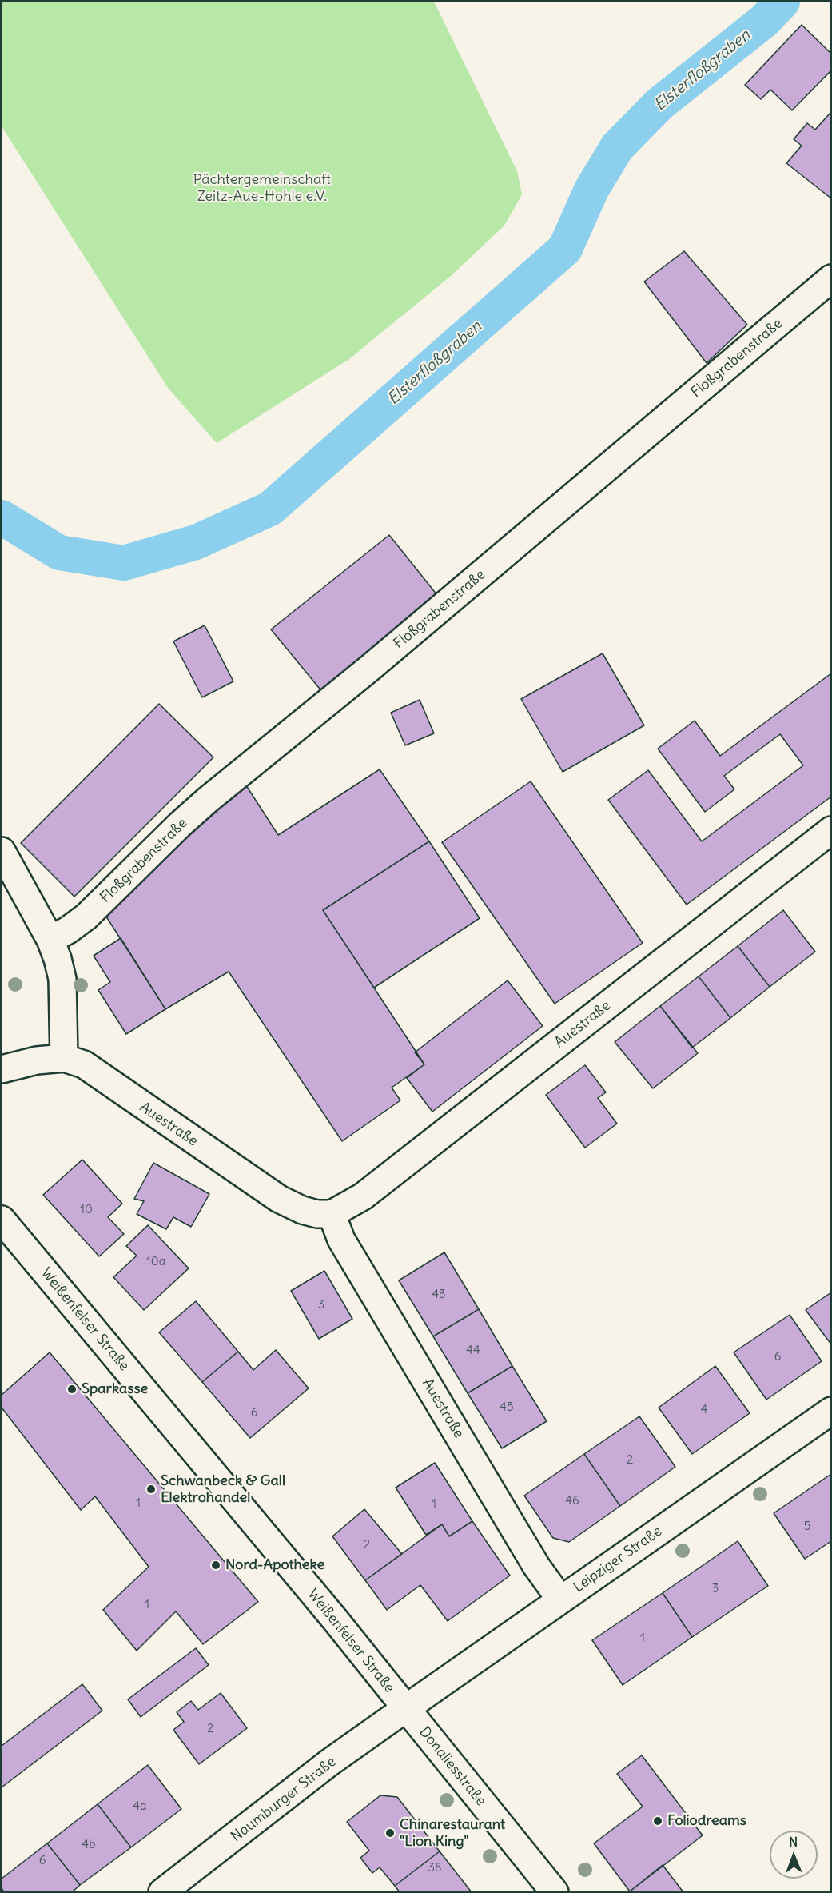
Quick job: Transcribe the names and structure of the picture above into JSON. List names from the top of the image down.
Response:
{
  "streets": {
    "street": [
      "Floßgrabenstraße",
      "Auestraße",
      "Weißenfelser Straße",
      "Leipziger Straße",
      "Donaliesstraße",
      "Naumburger Straße"
    ]
  },
  "crossings": [
    ["Auestraße", "Leipziger Straße"],
    ["Weißenfelser Straße", "Leipziger Straße"],
    ["Weißenfelser Straße", "Donaliesstraße"],
    ["Weißenfelser Straße", "Naumburger Straße"],
    ["Leipziger Straße", "Donaliesstraße"],
    ["Leipziger Straße", "Naumburger Straße"],
    ["Donaliesstraße", "Naumburger Straße"]
  ],
  "water": ["Elsterfloßgraben"],
  "parks": ["Pächtergemeinschaft Zeitz-Aue-Hohle e.V."],
  "places": [
    "Sparkasse",
    "Schwanbeck & Gall Elektrohandel",
    "Nord-Apotheke",
    "Foliodreams",
    "Chinarestaurant \"Lion King\""
  ],
  "house_numbers": [
    "10",
    "10a",
    "43",
    "3",
    "44",
    "6",
    "45",
    "4",
    "6",
    "2",
    "46",
    "1",
    "1",
    "5",
    "2",
    "3",
    "1",
    "1",
    "2",
    "4a",
    "4b",
    "6",
    "38"
  ],
  "north": "top"
}
